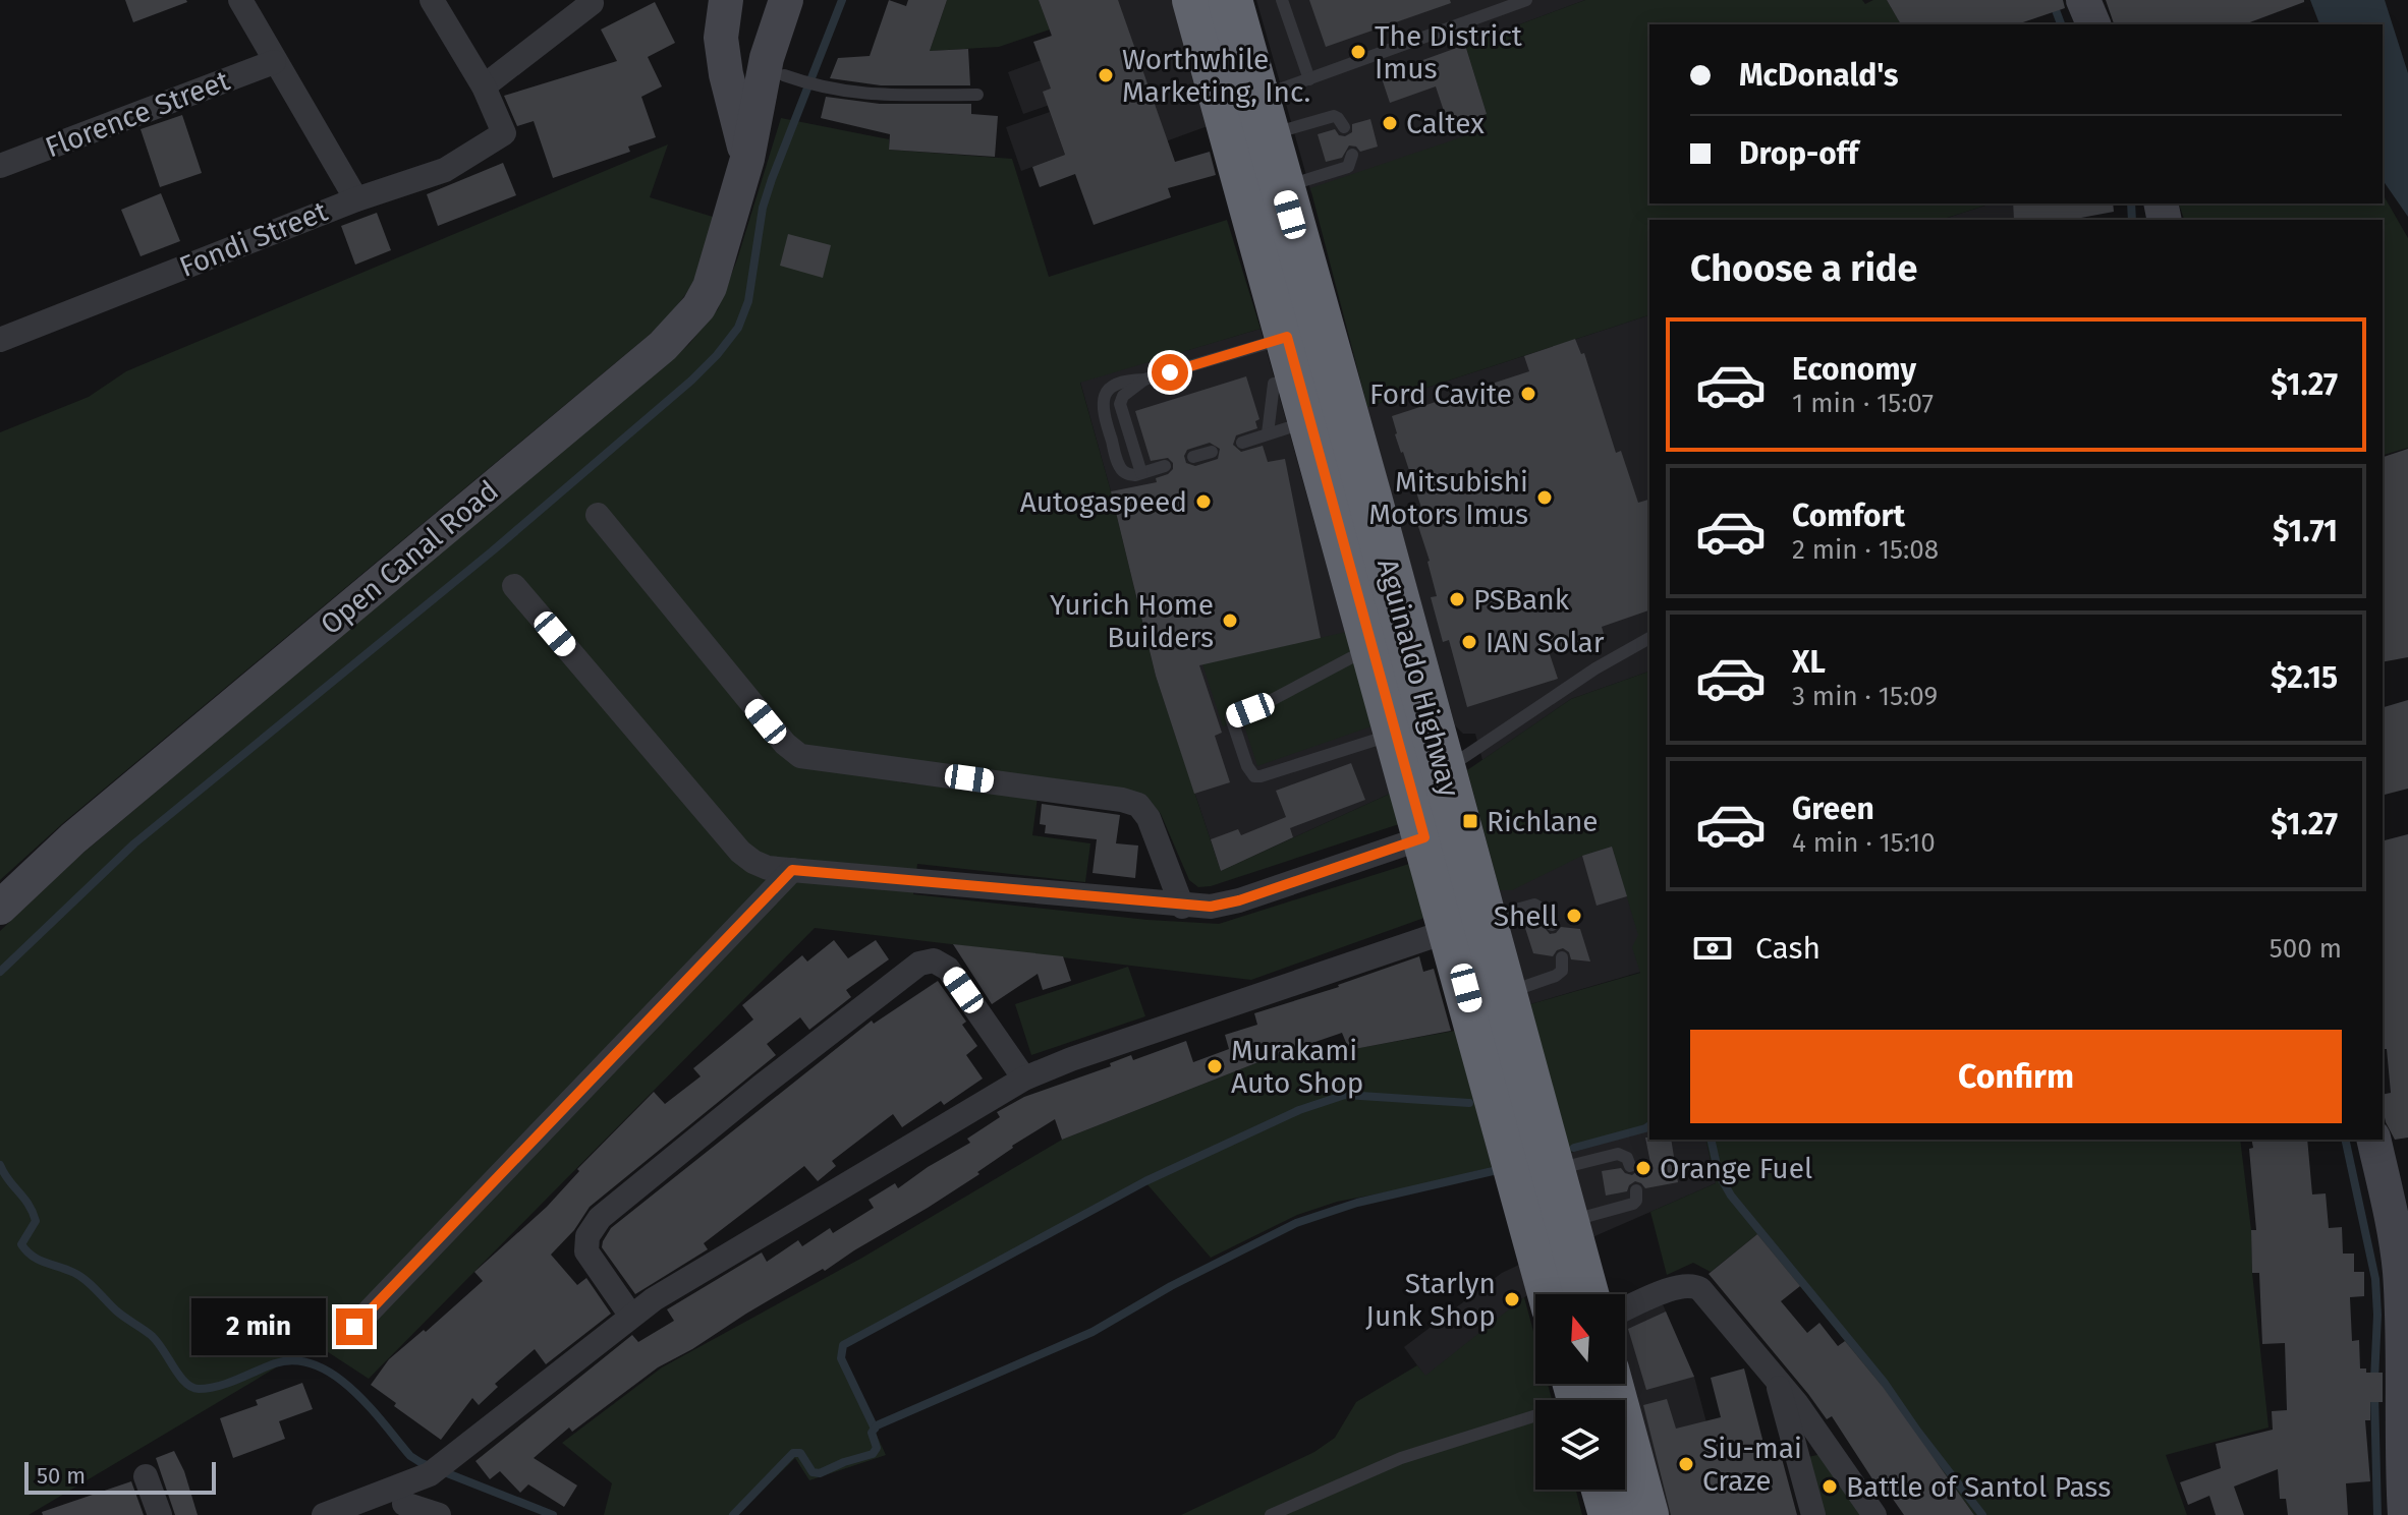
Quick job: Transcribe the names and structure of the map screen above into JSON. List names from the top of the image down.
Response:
{
  "streets": {
    "highway": ["Aguinaldo Highway"],
    "main road": ["Open Canal Road"],
    "street": ["Florence Street", "Fondi Street"]
  },
  "places": {
    "other": [
      "The District Imus",
      "Worthwhile Marketing, Inc.",
      "Caltex",
      "Ford Cavite",
      "Mitsubishi Motors Imus",
      "Autogaspeed",
      "PSBank",
      "Yurich Home Builders",
      "IAN Solar",
      "Shell",
      "Murakami Auto Shop",
      "Orange Fuel",
      "Starlyn Junk Shop",
      "Siu-mai Craze",
      "Battle of Santol Pass"
    ],
    "transit": ["Richlane"]
  },
  "scale_bar": "50 m",
  "north": "top",
  "page": {
    "banner": ["McDonald's", "Drop-off"],
    "heading": "Choose a ride",
    "list": [
      {
        "name": "Economy",
        "note": "1 min · 15:07",
        "value": "$1.27"
      },
      {
        "name": "Comfort",
        "note": "2 min · 15:08",
        "value": "$1.71"
      },
      {
        "name": "XL",
        "note": "3 min · 15:09",
        "value": "$2.15"
      },
      {
        "name": "Green",
        "note": "4 min · 15:10",
        "value": "$1.27"
      }
    ],
    "pay": ["Cash", "500 m"],
    "buttons": "Confirm",
    "bubble": "2 min",
    "scale": "50 m"
  }
}
